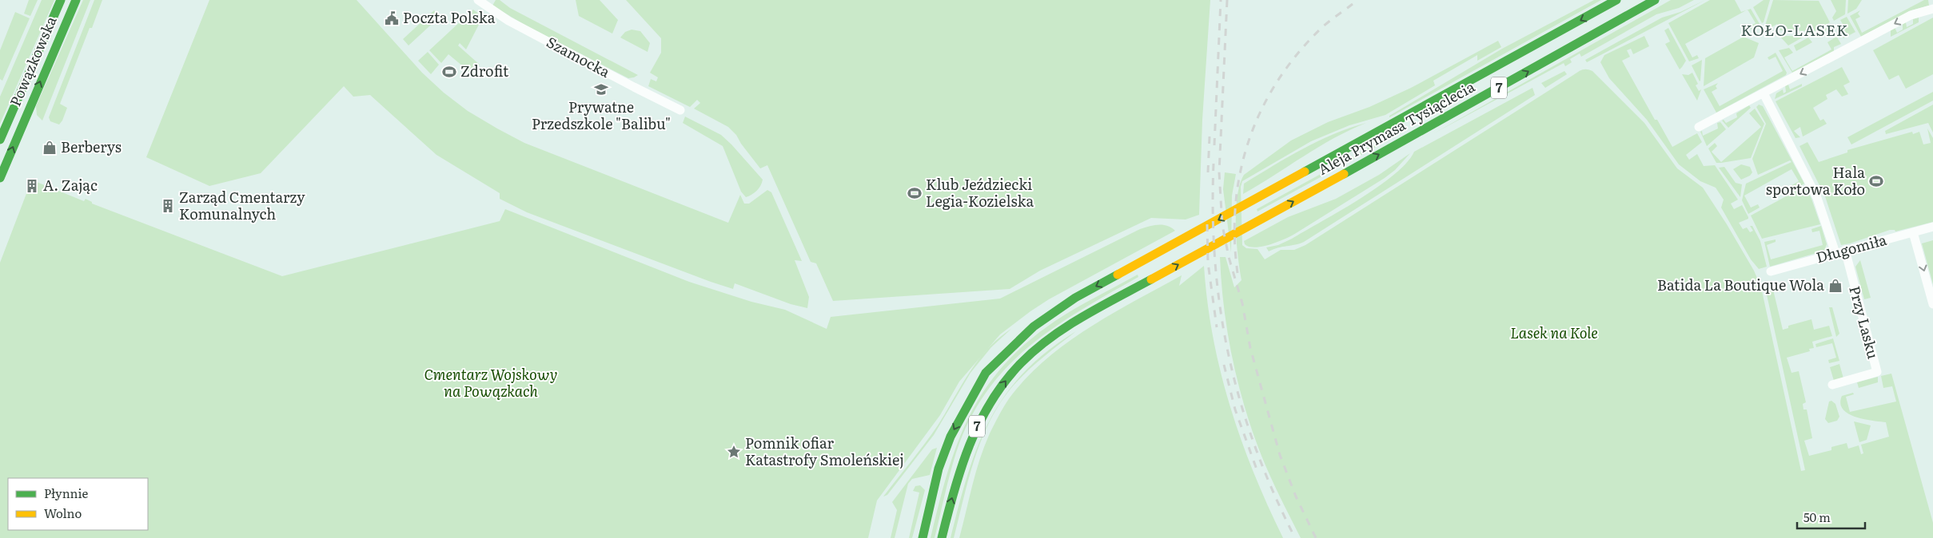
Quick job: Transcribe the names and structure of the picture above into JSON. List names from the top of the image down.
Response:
{
  "streets": {
    "main road": ["Powązkowska", "7", "Aleja Prymasa Tysiąclecia"],
    "street": ["Szamocka", "Długomiła", "Przy Lasku"]
  },
  "crossings": [
    ["Długomiła", "Przy Lasku"]
  ],
  "districts": ["KOŁO-LASEK"],
  "parks": ["Lasek na Kole", "Cmentarz Wojskowy na Powązkach"],
  "places": {
    "public building": ["Poczta Polska"],
    "sports": ["Zdrofit", "Hala sportowa Koło", "Klub Jeździecki Legia-Kozielska"],
    "school or university": ["Prywatne Przedszkole \"Balibu\""],
    "shop": ["Berberys", "Batida La Boutique Wola"],
    "building": ["A. Zając", "Zarząd Cmentarzy Komunalnych"],
    "place": ["Pomnik ofiar Katastrofy Smoleńskiej"]
  },
  "legend": ["Płynnie", "Wolno"],
  "scale_bar": "50 m"
}
